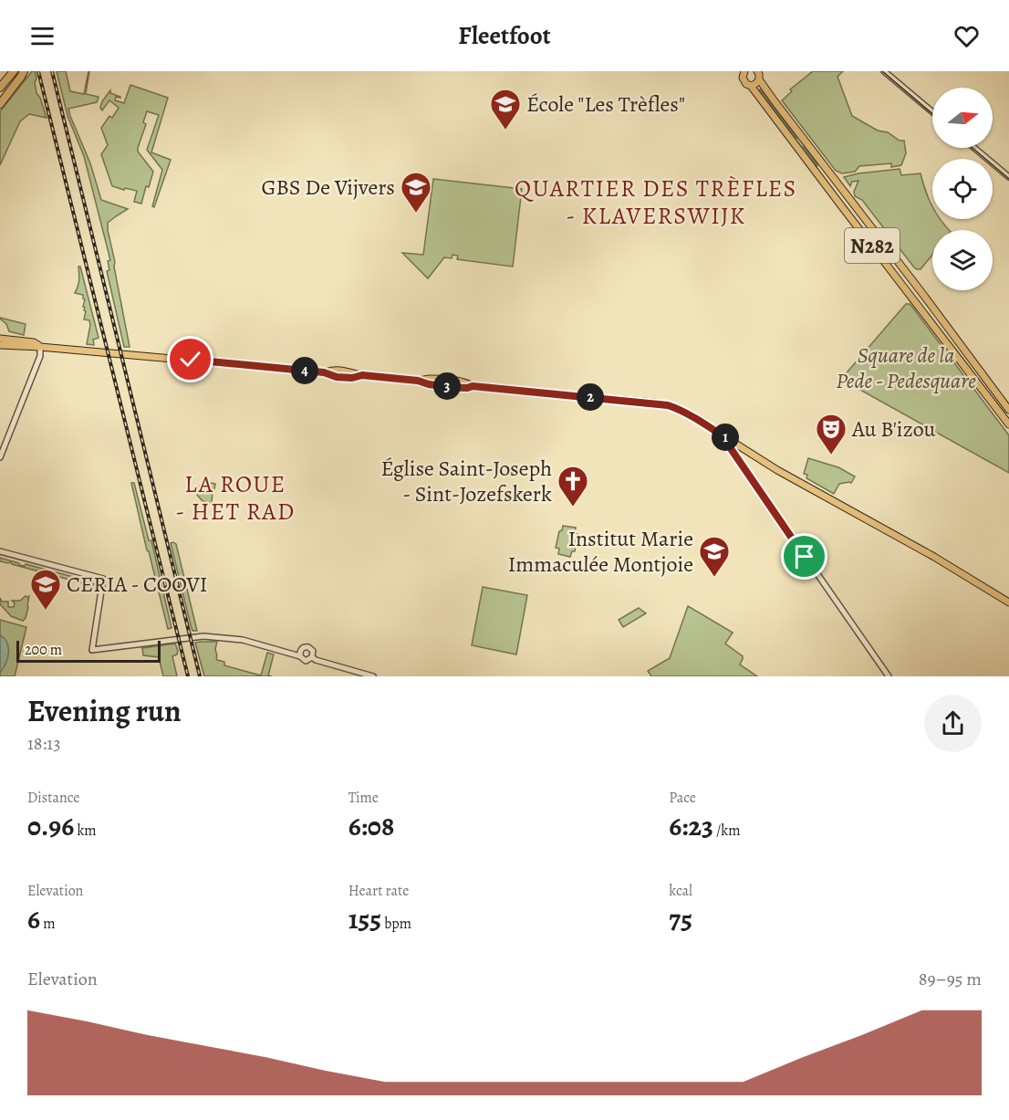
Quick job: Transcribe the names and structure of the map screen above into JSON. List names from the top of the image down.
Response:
{
  "streets": {
    "main road": ["N282"]
  },
  "districts": ["QUARTIER DES TRÈFLES - KLAVERSWIJK", "LA ROUE - HET RAD"],
  "parks": ["Square de la Pede - Pedesquare"],
  "places": {
    "school or university": [
      "École \"Les Trèfles\"",
      "GBS De Vijvers",
      "Institut Marie Immaculée Montjoie",
      "CERIA - COOVI"
    ],
    "theatre": ["Au B'izou"],
    "church": ["Église Saint-Joseph - Sint-Jozefskerk"]
  },
  "scale_bar": "200 m",
  "north": "right",
  "page": {
    "header": "Fleetfoot",
    "pins": [
      "4",
      "3",
      "2",
      "1"
    ],
    "scale": "200 m",
    "heading": ["Evening run", "18:13"],
    "stats": [
      ["Distance", "0.96 km"],
      ["Time", "6:08"],
      ["Pace", "6:23 /km"],
      ["Elevation", "6 m"],
      ["Heart rate", "155 bpm"],
      ["kcal", "75"]
    ],
    "chart": ["Elevation", "89–95 m"]
  }
}
